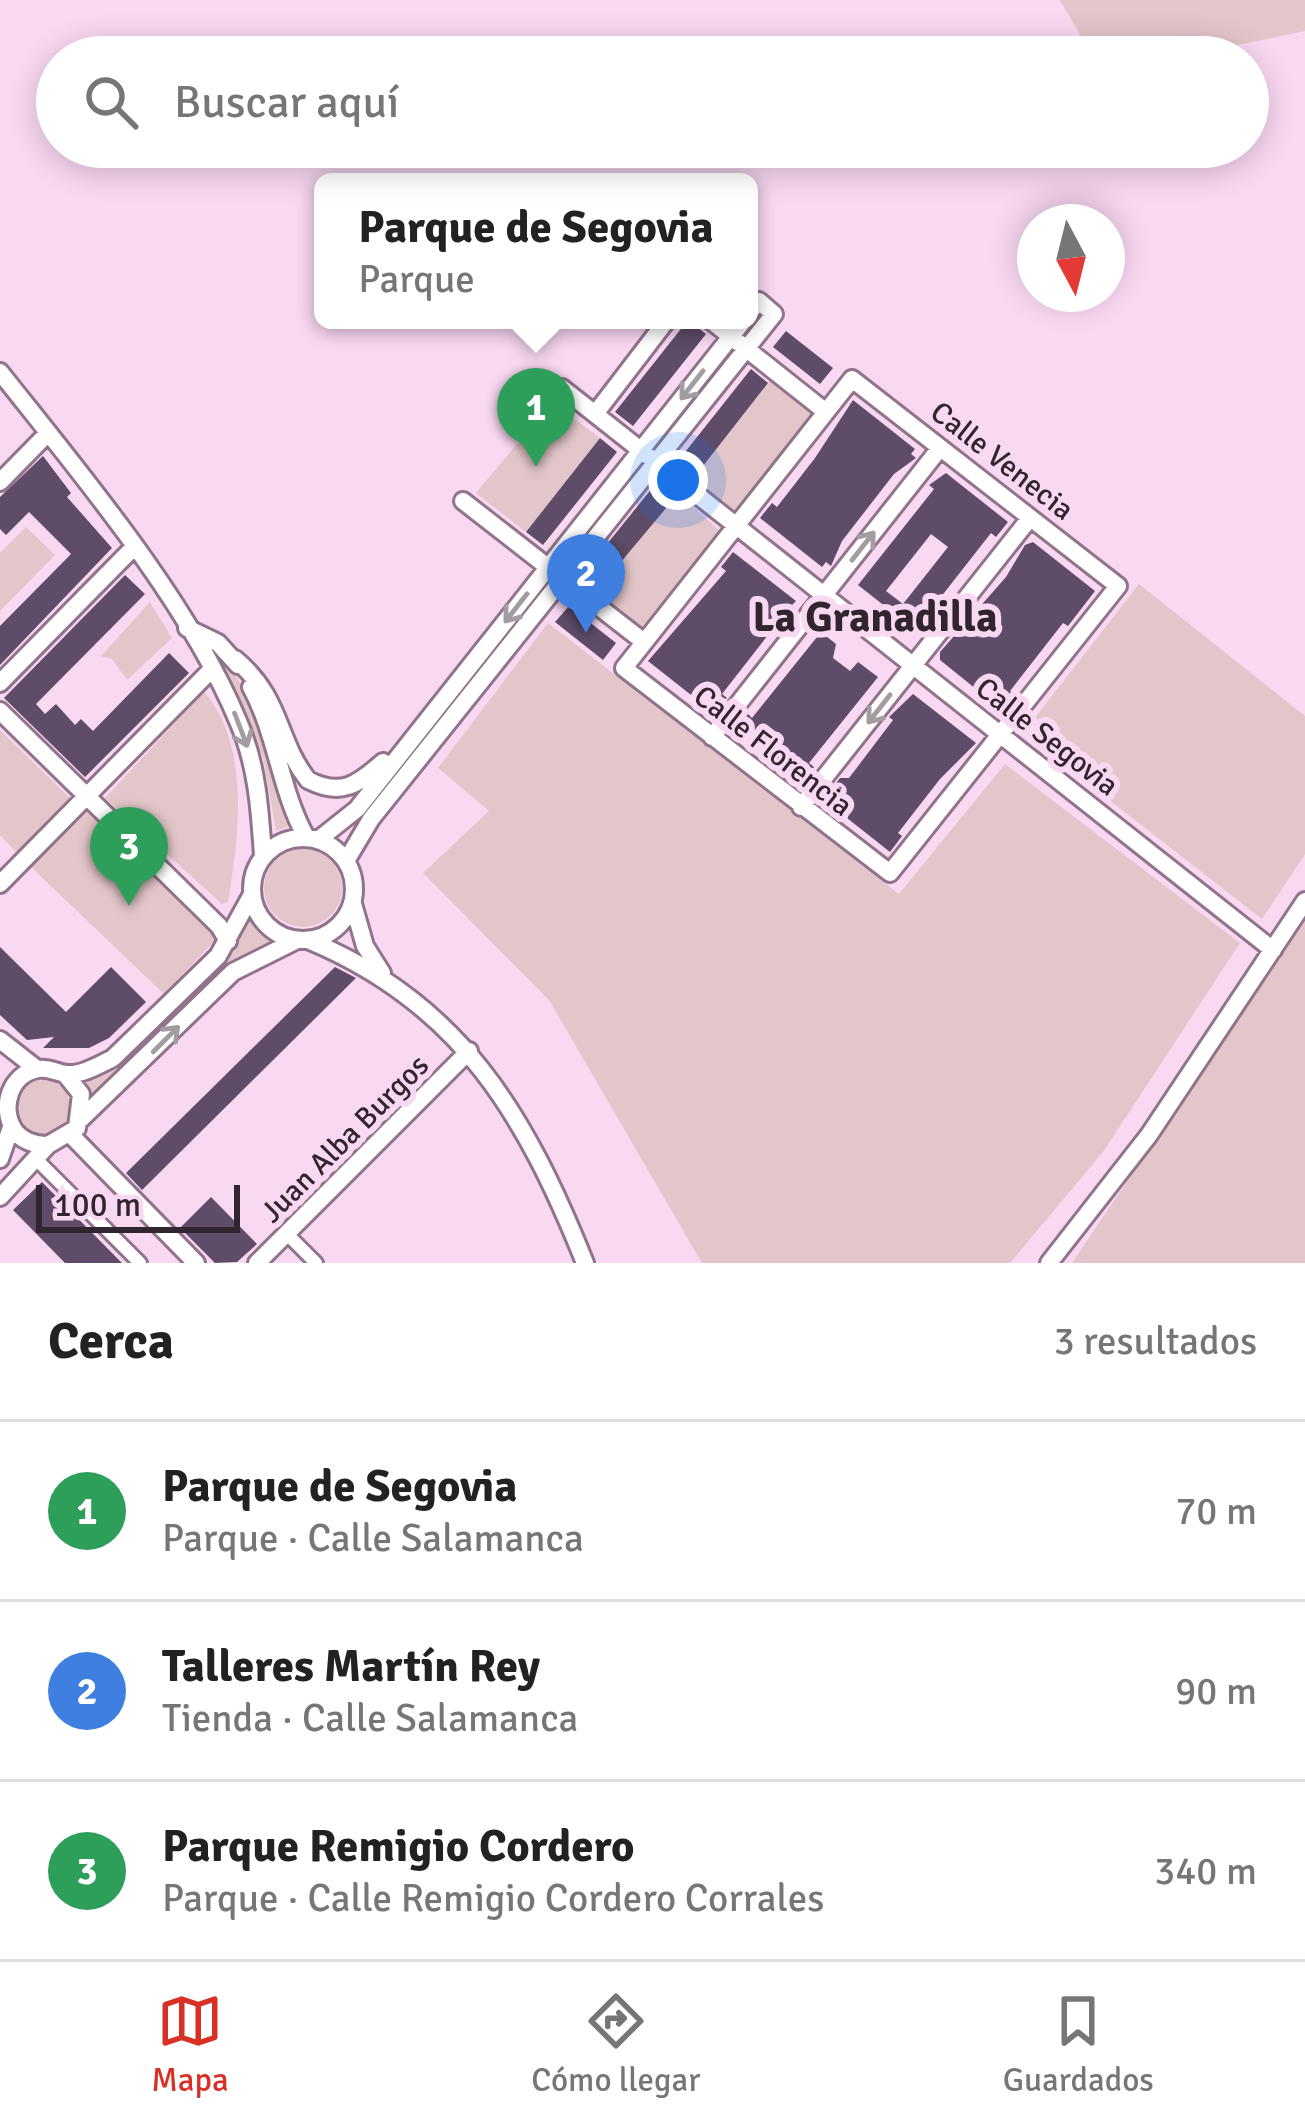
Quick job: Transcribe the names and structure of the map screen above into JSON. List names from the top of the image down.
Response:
{
  "streets": {
    "street": [
      "Calle Venecia",
      "Calle Segovia",
      "Calle Florencia",
      "Juan Alba Burgos"
    ]
  },
  "crossings": [
    ["Calle Venecia", "Calle Segovia"],
    ["Calle Venecia", "Calle Florencia"],
    ["Calle Segovia", "Calle Florencia"]
  ],
  "districts": ["La Granadilla"],
  "scale_bar": "100 m",
  "north": "bottom",
  "page": {
    "search": "Buscar aquí",
    "popup": ["Parque de Segovia", "Parque"],
    "pins": ["1", "2", "3"],
    "scale": "100 m",
    "heading": ["Cerca", "3 resultados"],
    "list": [
      {
        "mark": "1",
        "name": "Parque de Segovia",
        "note": "Parque · Calle Salamanca",
        "value": "70 m"
      },
      {
        "mark": "2",
        "name": "Talleres Martín Rey",
        "note": "Tienda · Calle Salamanca",
        "value": "90 m"
      },
      {
        "mark": "3",
        "name": "Parque Remigio Cordero",
        "note": "Parque · Calle Remigio Cordero Corrales",
        "value": "340 m"
      }
    ],
    "nav": ["Mapa", "Cómo llegar", "Guardados"]
  }
}
